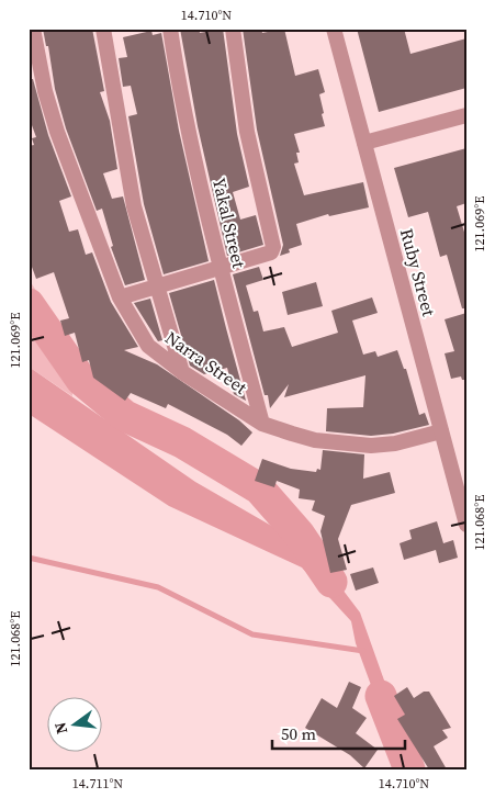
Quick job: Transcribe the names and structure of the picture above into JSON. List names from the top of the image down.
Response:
{
  "streets": {
    "street": ["Yakal Street", "Ruby Street", "Narra Street"]
  },
  "crossings": [
    ["Yakal Street", "Narra Street"],
    ["Ruby Street", "Narra Street"]
  ],
  "scale_bar": "50 m",
  "north": "left",
  "coordinates": [
    "14.710°N",
    "121.069°E",
    "121.068°E",
    "14.711°N"
  ]
}
